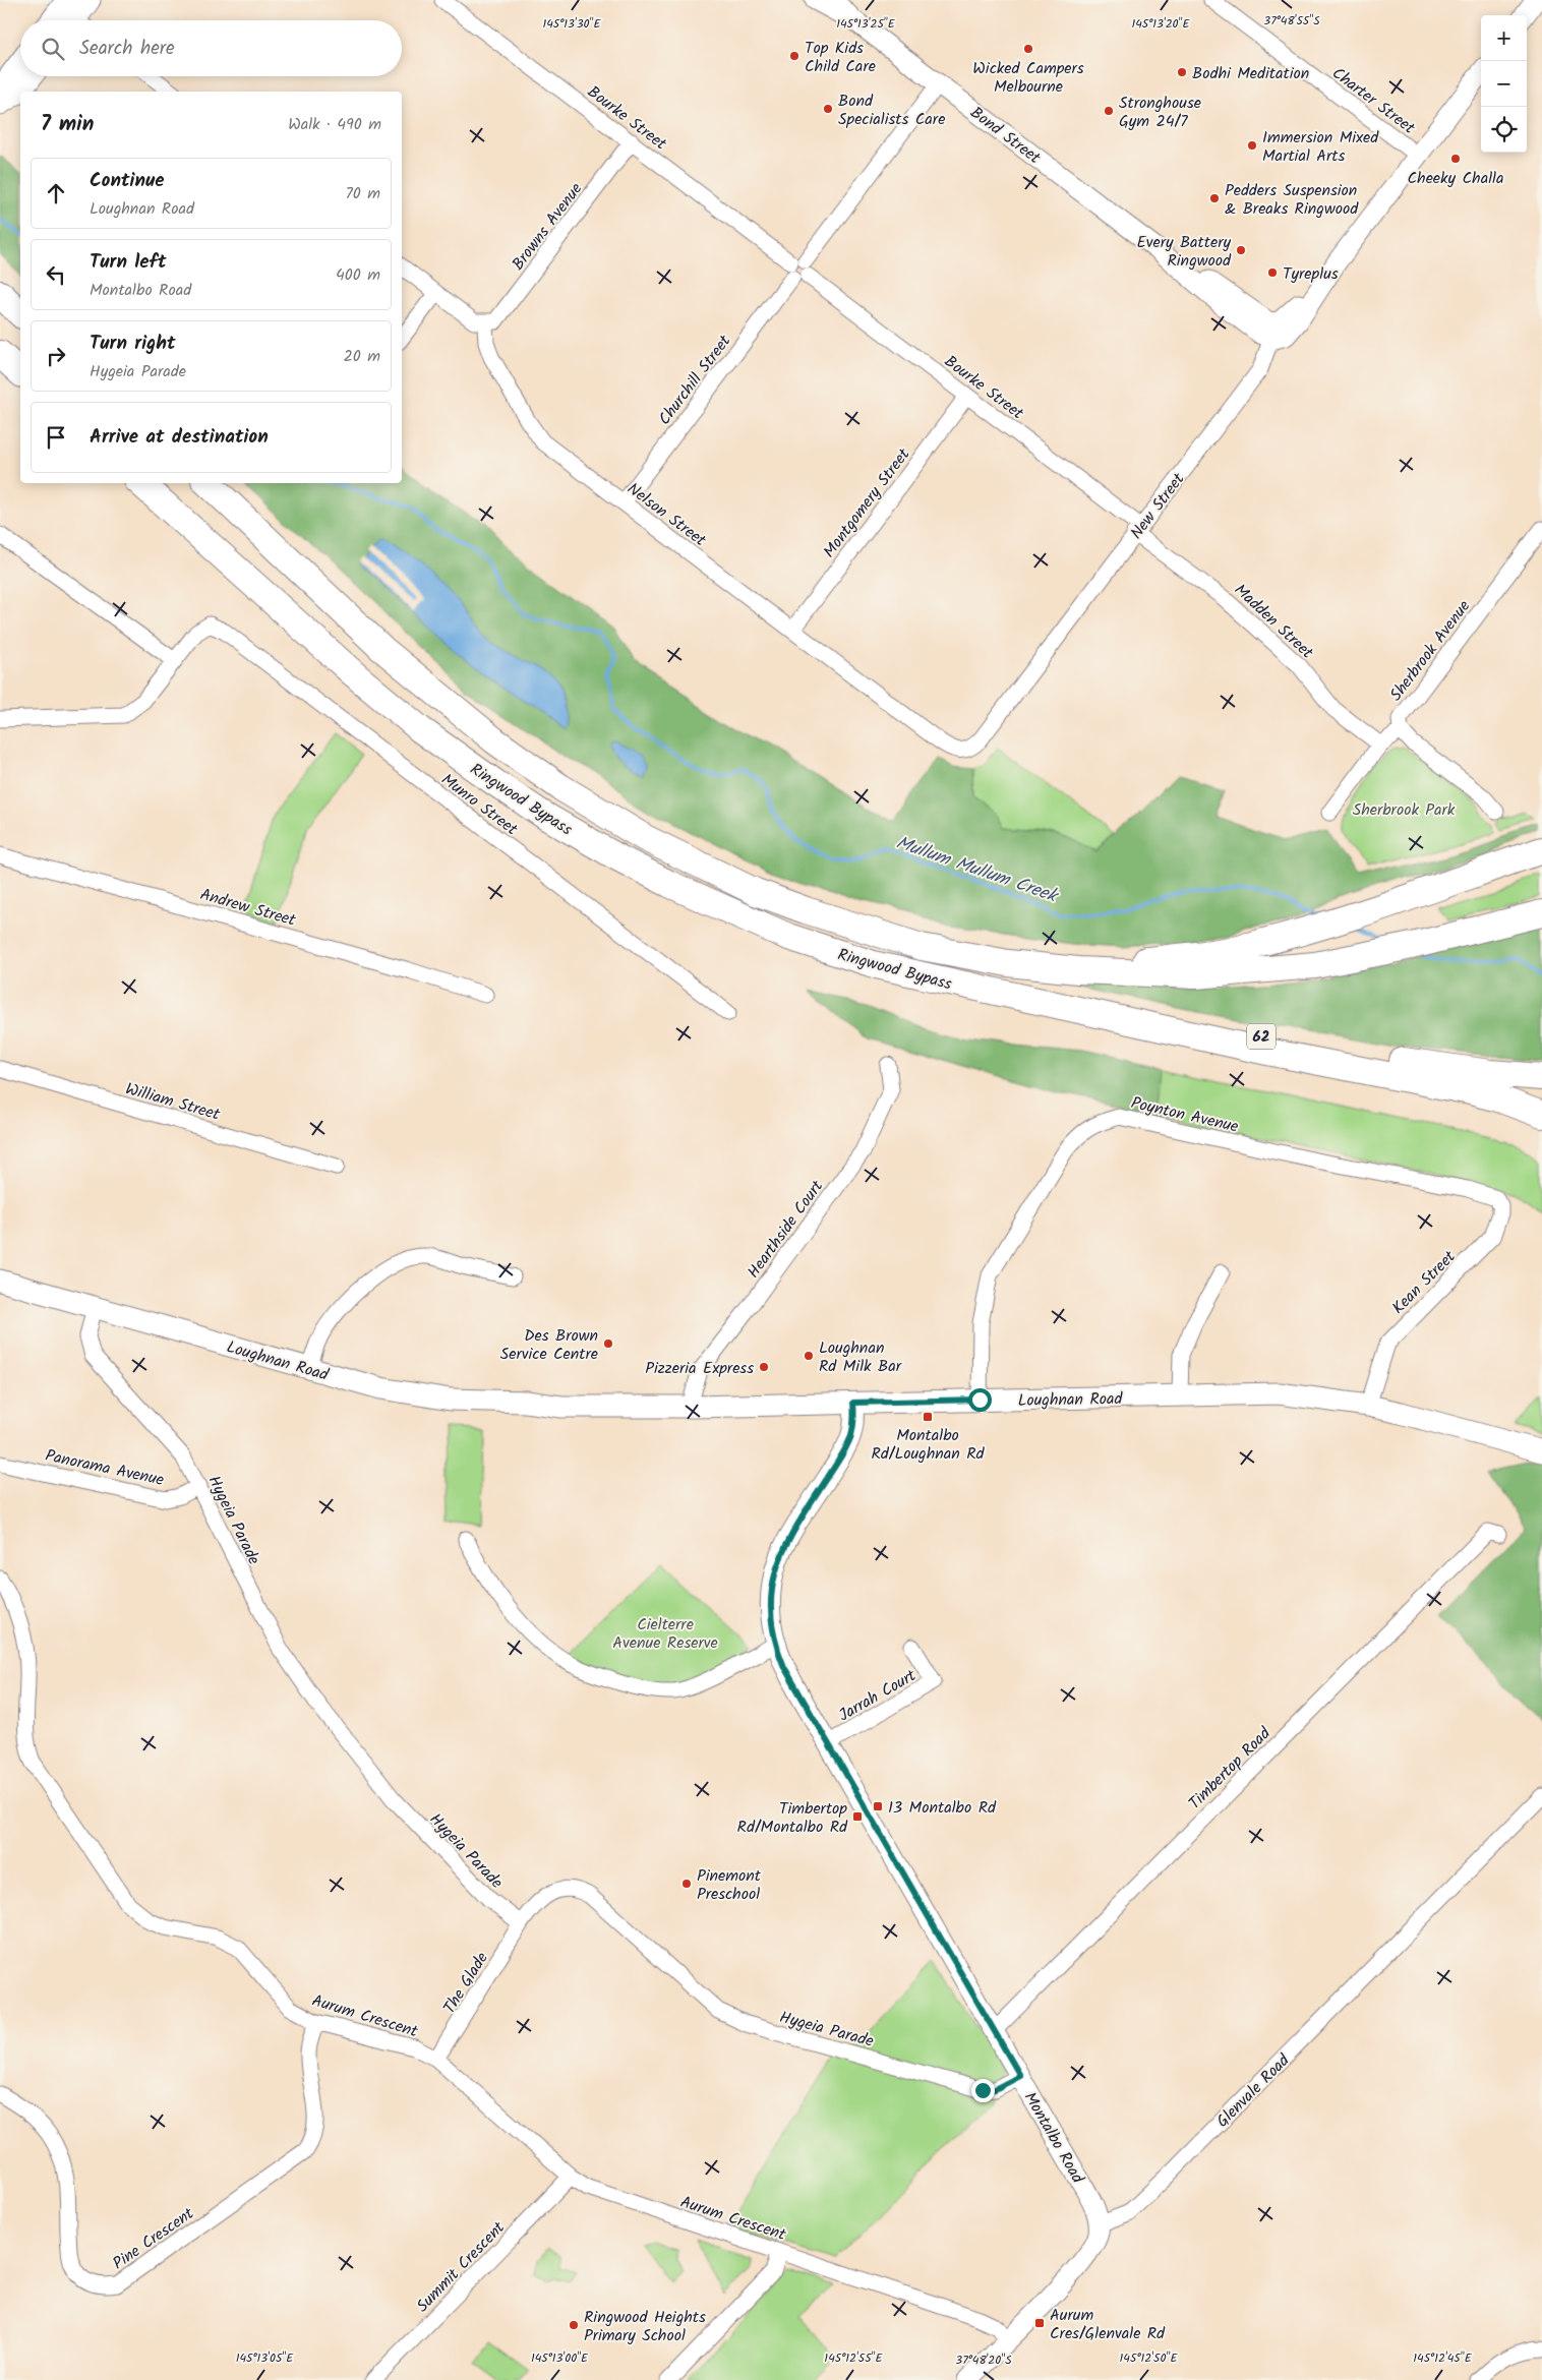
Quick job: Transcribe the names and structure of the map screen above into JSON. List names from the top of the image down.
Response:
{
  "streets": {
    "highway": ["Ringwood Bypass", "62"],
    "main road": ["Loughnan Road"],
    "street": [
      "Charter Street",
      "Bourke Street",
      "Bond Street",
      "Browns Avenue",
      "Churchill Street",
      "Montgomery Street",
      "New Street",
      "Nelson Street",
      "Madden Street",
      "Sherbrook Avenue",
      "Munro Street",
      "Andrew Street",
      "William Street",
      "Poynton Avenue",
      "Hearthside Court",
      "Kean Street",
      "Panorama Avenue",
      "Hygeia Parade",
      "Jarrah Court",
      "Timbertop Road",
      "The Glade",
      "Aurum Crescent",
      "Glenvale Road",
      "Montalbo Road",
      "Pine Crescent",
      "Summit Crescent"
    ]
  },
  "crossings": [
    ["Bourke Street", "Browns Avenue"],
    ["Bourke Street", "Churchill Street"],
    ["Bourke Street", "Montgomery Street"],
    ["Bourke Street", "New Street"],
    ["Bourke Street", "Madden Street"],
    ["Bond Street", "Churchill Street"],
    ["Bond Street", "New Street"],
    ["Browns Avenue", "Nelson Street"],
    ["Churchill Street", "Nelson Street"],
    ["Montgomery Street", "Nelson Street"],
    ["New Street", "Nelson Street"],
    ["New Street", "Madden Street"],
    ["Ringwood Bypass", "62"],
    ["Poynton Avenue", "Kean Street"],
    ["Poynton Avenue", "Loughnan Road"],
    ["Hearthside Court", "Loughnan Road"],
    ["Kean Street", "Loughnan Road"],
    ["Loughnan Road", "Hygeia Parade"],
    ["Loughnan Road", "Montalbo Road"],
    ["Panorama Avenue", "Hygeia Parade"],
    ["Hygeia Parade", "The Glade"],
    ["Hygeia Parade", "Montalbo Road"],
    ["Jarrah Court", "Montalbo Road"],
    ["Timbertop Road", "Montalbo Road"],
    ["The Glade", "Aurum Crescent"],
    ["Aurum Crescent", "Pine Crescent"],
    ["Aurum Crescent", "Summit Crescent"],
    ["Glenvale Road", "Montalbo Road"]
  ],
  "water": ["Mullum Mullum Creek"],
  "parks": ["Sherbrook Park", "Cielterre Avenue Reserve"],
  "places": {
    "other": [
      "Wicked Campers Melbourne",
      "Top Kids Child Care",
      "Bodhi Meditation",
      "Bond Specialists Care",
      "Stronghouse Gym 24/7",
      "Immersion Mixed Martial Arts",
      "Cheeky Challa",
      "Pedders Suspension & Breaks Ringwood",
      "Every Battery Ringwood",
      "Tyreplus",
      "Des Brown Service Centre",
      "Loughnan Rd Milk Bar",
      "Pizzeria Express",
      "Pinemont Preschool",
      "Ringwood Heights Primary School"
    ],
    "transit": [
      "Montalbo Rd/Loughnan Rd",
      "13 Montalbo Rd",
      "Timbertop Rd/Montalbo Rd",
      "Aurum Cres/Glenvale Rd"
    ]
  },
  "page": {
    "map_buttons": ["+", "−"],
    "search": "Search here",
    "heading": ["7 min", "Walk · 490 m"],
    "list": [
      ["Continue", "Loughnan Road", "70 m"],
      ["Turn left", "Montalbo Road", "400 m"],
      ["Turn right", "Hygeia Parade", "20 m"],
      "Arrive at destination"
    ]
  },
  "coordinates": [
    "37°48'55\"S",
    "145°13'30\"E",
    "145°13'25\"E",
    "145°13'20\"E",
    "145°13'05\"E",
    "145°13'00\"E",
    "145°12'55\"E",
    "145°12'50\"E",
    "145°12'45\"E",
    "37°48'20\"S"
  ]
}
